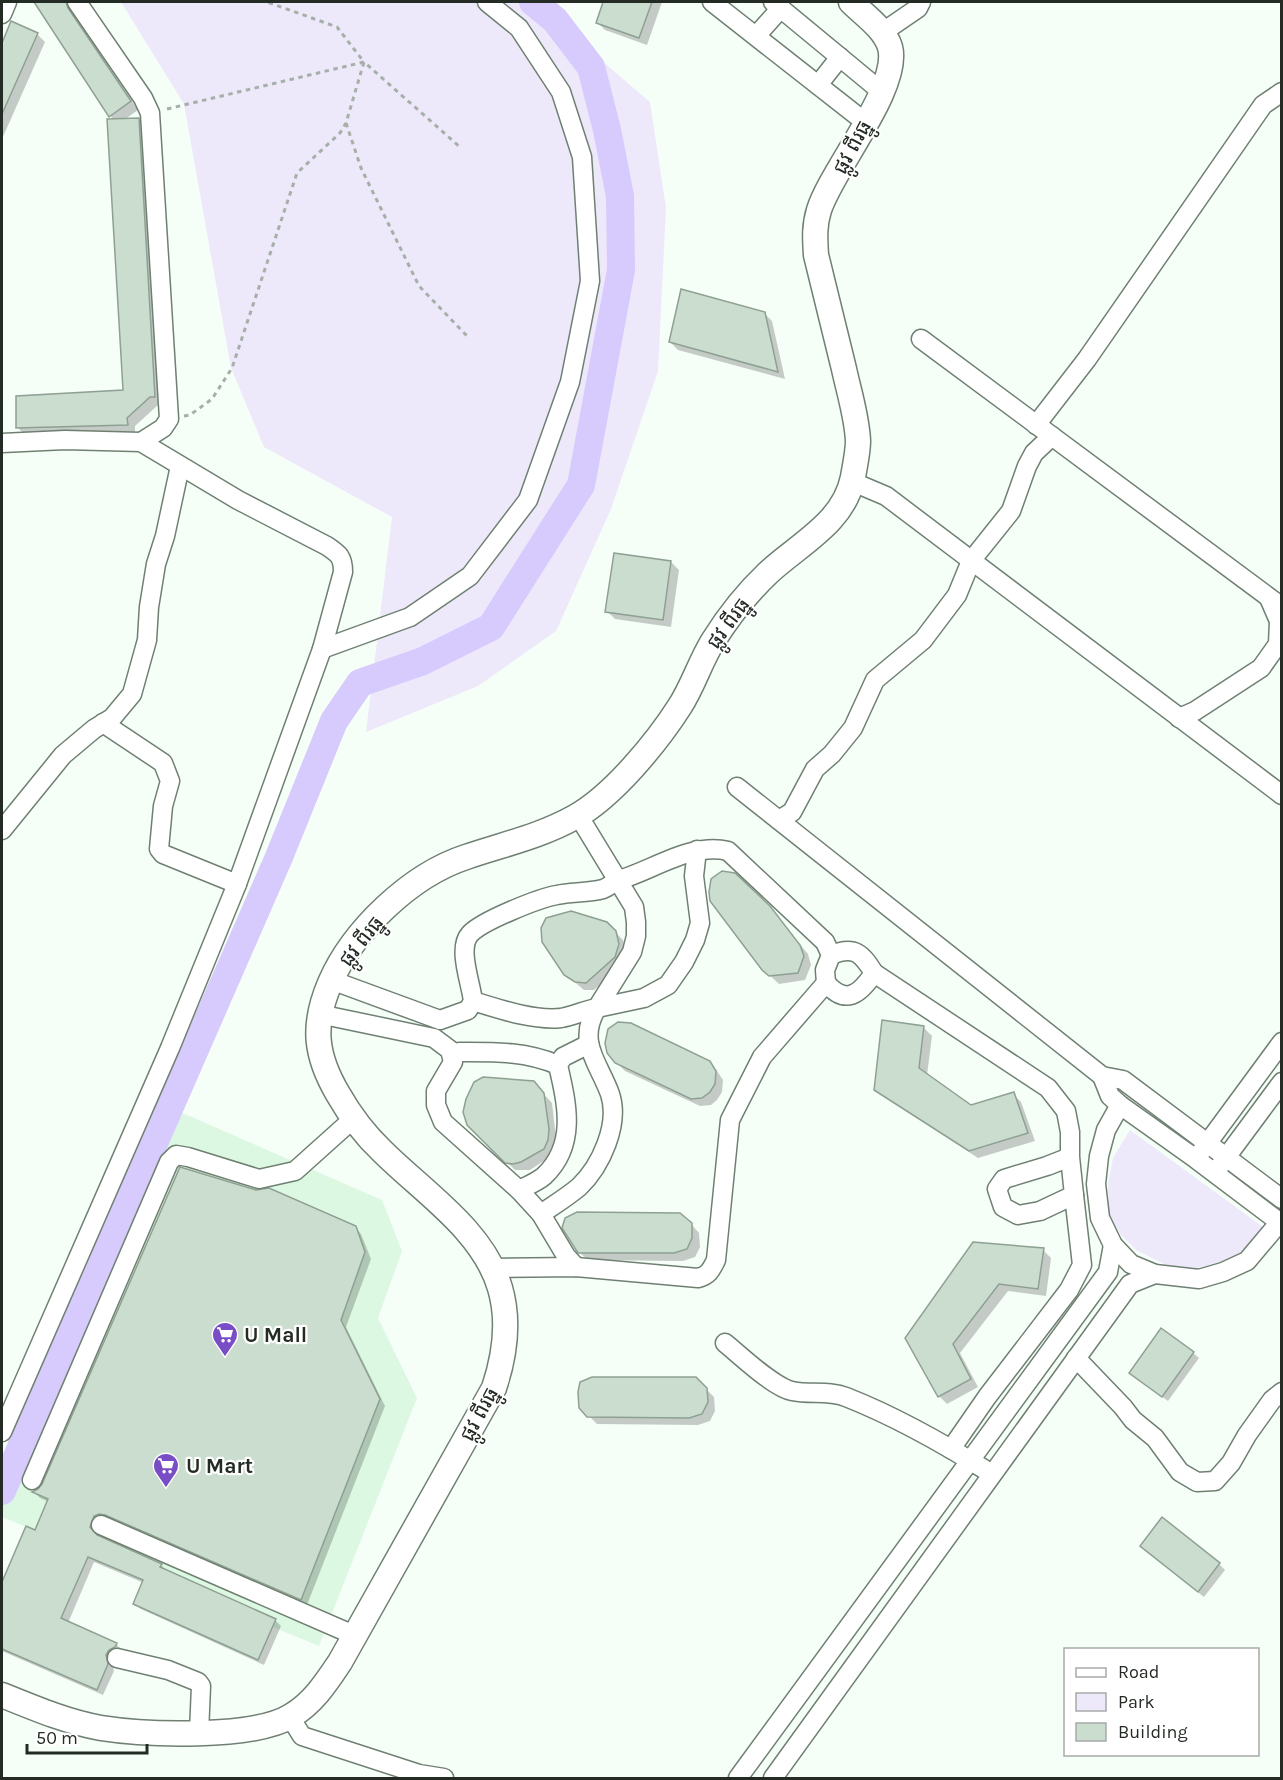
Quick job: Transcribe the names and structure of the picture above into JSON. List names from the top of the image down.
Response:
{
  "streets": {
    "main road": ["ផ្លូវ ពីរធ្នូ"]
  },
  "places": {
    "supermarket": ["U Mall", "U Mart"]
  },
  "legend": ["Road", "Park", "Building"],
  "scale_bar": "50 m"
}
